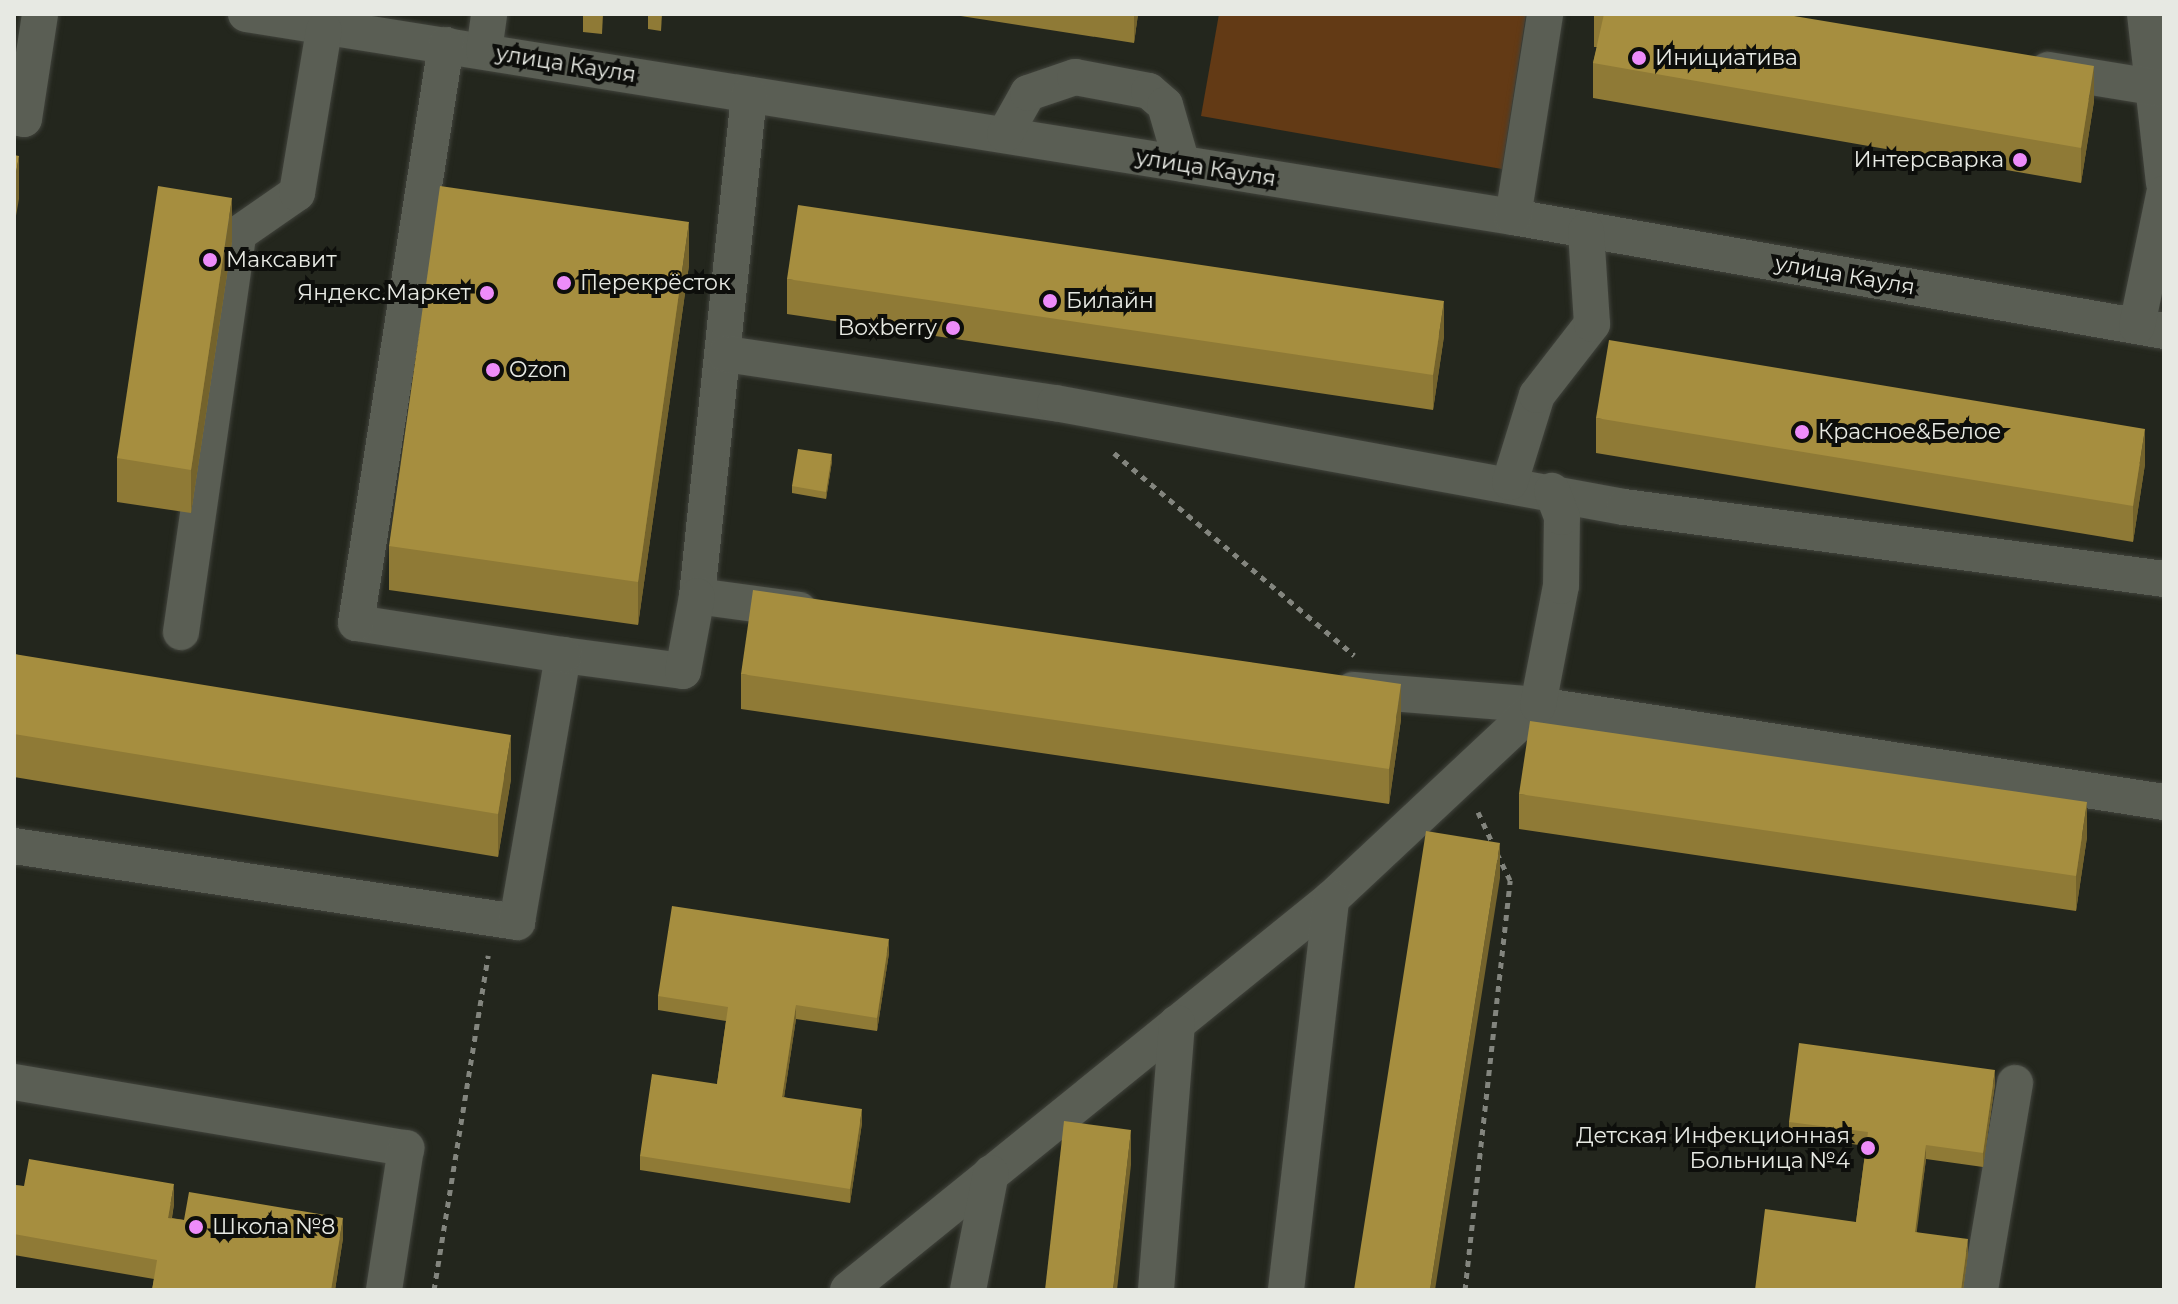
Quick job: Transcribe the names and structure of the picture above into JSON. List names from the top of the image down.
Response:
{
  "streets": {
    "street": ["улица Кауля"]
  },
  "places": [
    "Инициатива",
    "Интерсварка",
    "Максавит",
    "Перекрёсток",
    "Яндекс.Маркет",
    "Билайн",
    "Boxberry",
    "Ozon",
    "Красное&Белое",
    "Детская Инфекционная Больница №4",
    "Школа №8"
  ]
}
